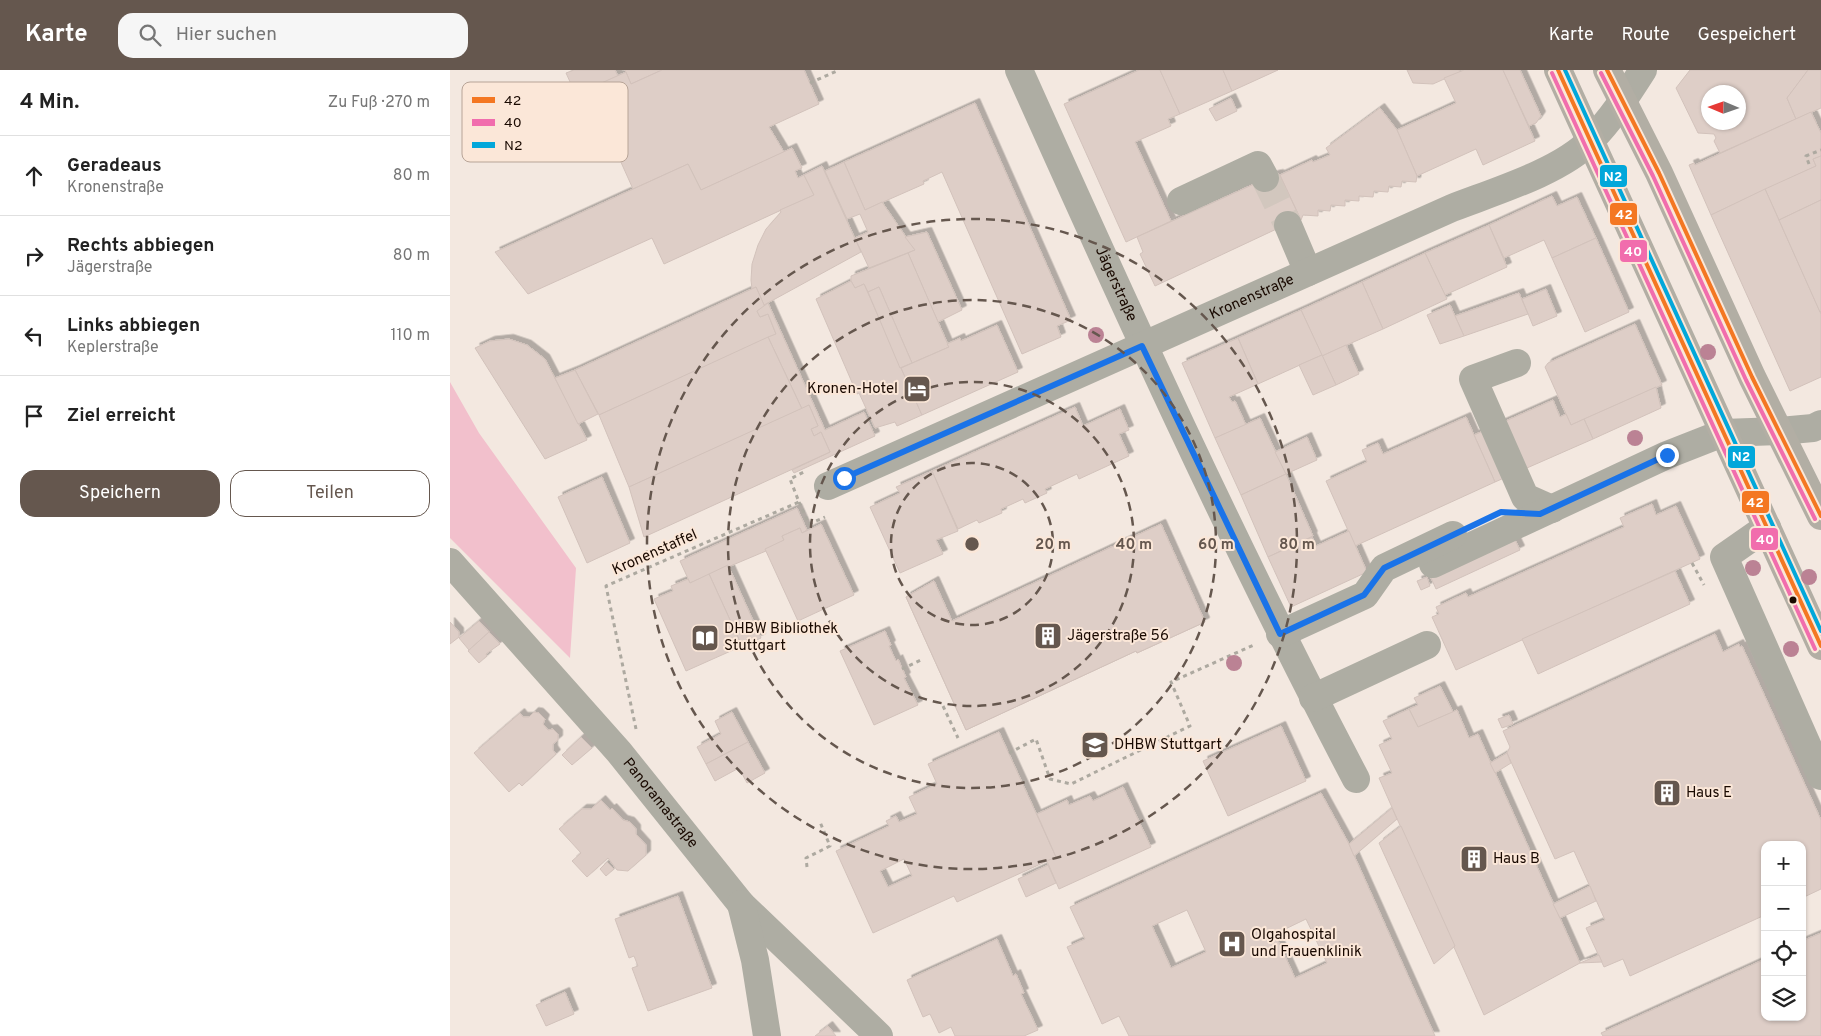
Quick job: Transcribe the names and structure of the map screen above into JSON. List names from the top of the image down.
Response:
{
  "streets": {
    "street": ["Jägerstraße", "Kronenstraße", "Panoramastraße"],
    "path": ["Kronenstaffel"]
  },
  "crossings": [
    ["Jägerstraße", "Kronenstraße"]
  ],
  "places": {
    "hotel": ["Kronen-Hotel"],
    "building": ["Jägerstraße 56", "Haus E", "Haus B"],
    "library": ["DHBW Bibliothek Stuttgart"],
    "school or university": ["DHBW Stuttgart"],
    "hospital": ["Olgahospital und Frauenklinik"]
  },
  "lines": ["transit line 42", "transit line N2", "transit line 40"],
  "legend": ["42", "40", "N2"],
  "north": "left",
  "page": {
    "header": "Karte",
    "search": "Hier suchen",
    "nav": ["Karte", "Route", "Gespeichert"],
    "heading": ["4 Min.", "Zu Fuß · 270 m"],
    "list": [
      ["Geradeaus", "Kronenstraße", "80 m"],
      ["Rechts abbiegen", "Jägerstraße", "80 m"],
      ["Links abbiegen", "Keplerstraße", "110 m"],
      "Ziel erreicht"
    ],
    "buttons": ["Speichern", "Teilen"],
    "map_buttons": ["+", "−"]
  },
  "rings": [
    "20 m",
    "40 m",
    "60 m",
    "80 m"
  ]
}
